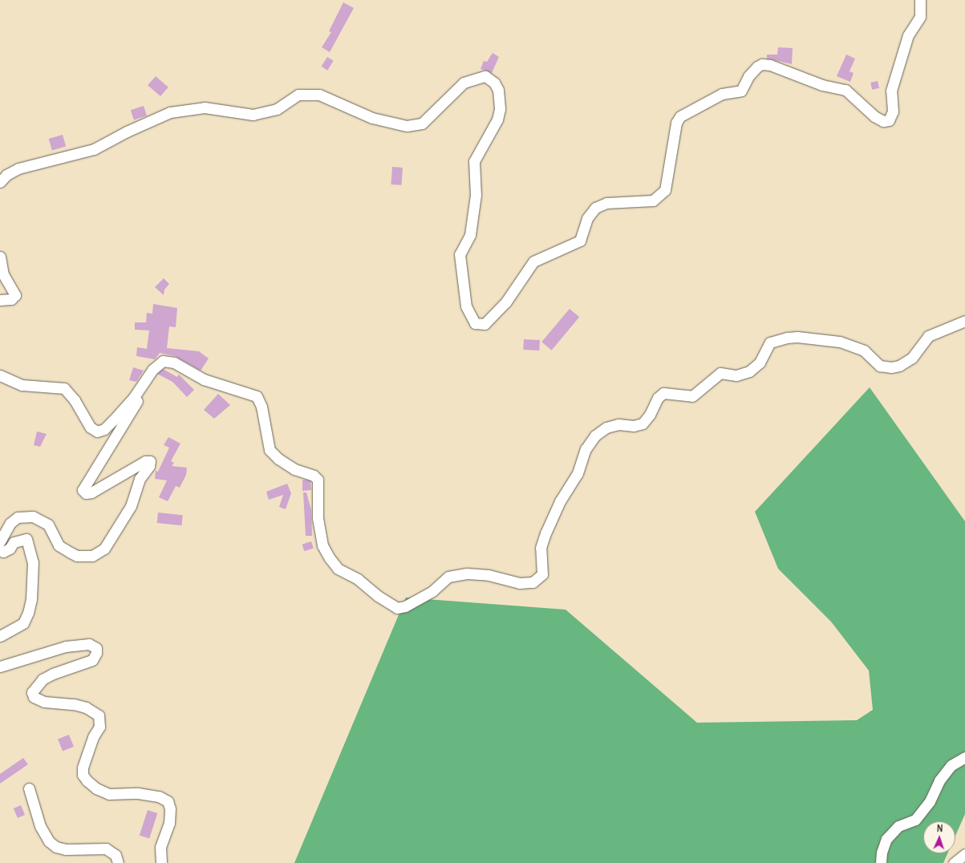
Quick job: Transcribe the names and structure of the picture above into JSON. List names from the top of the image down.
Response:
{
  "north": "top"
}
